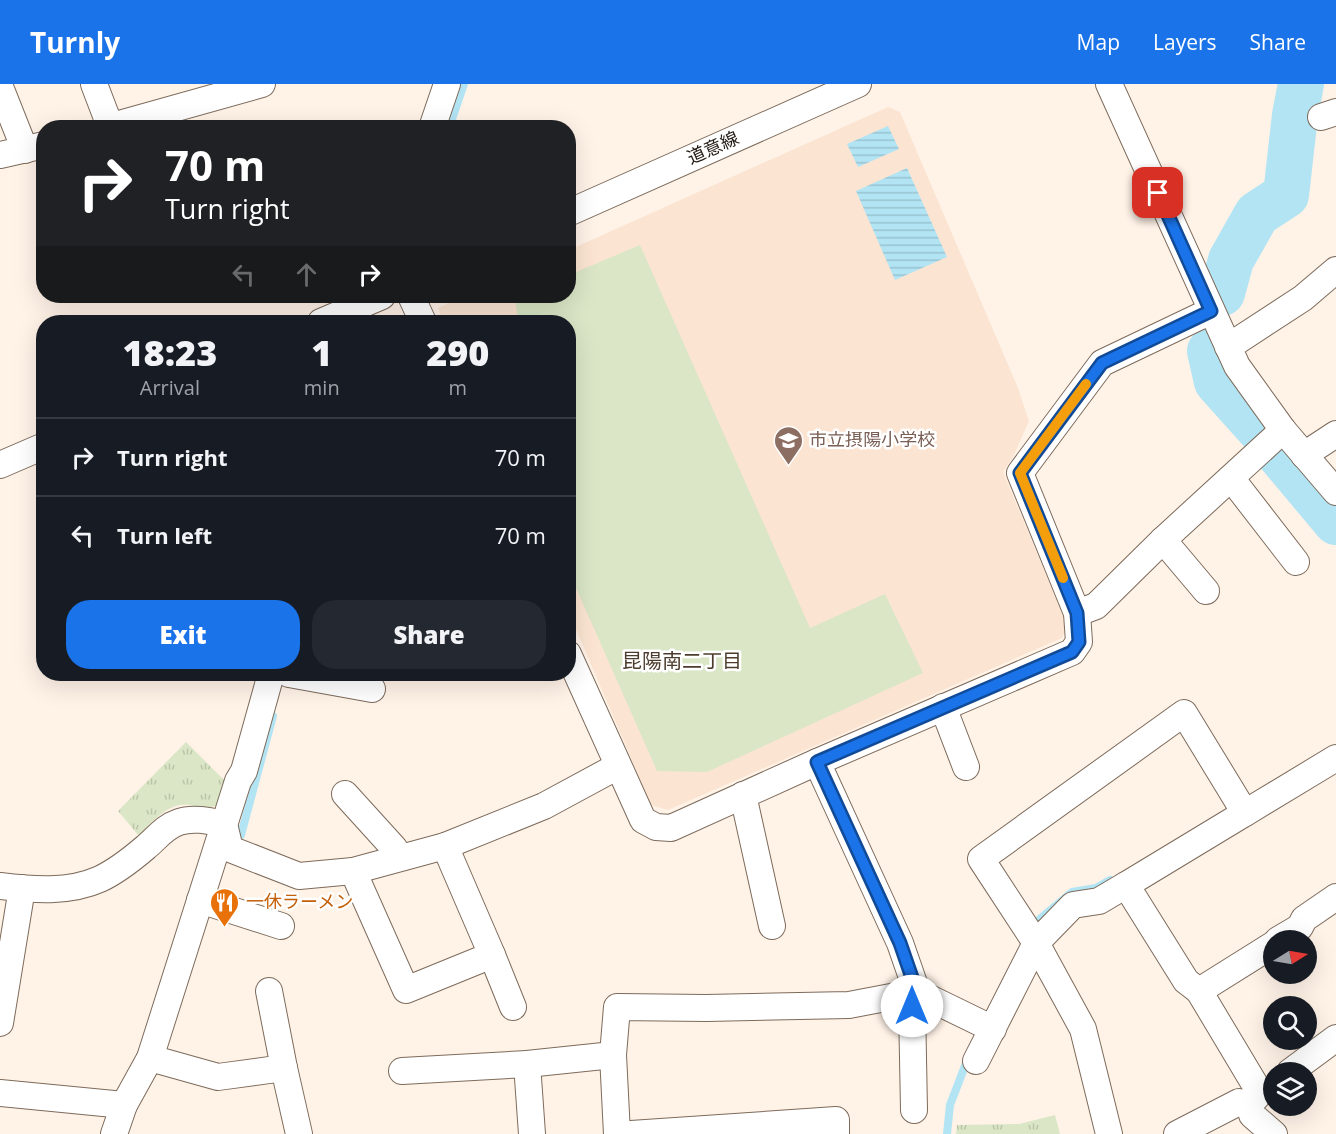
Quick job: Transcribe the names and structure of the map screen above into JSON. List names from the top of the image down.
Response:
{
  "streets": {
    "street": ["道意線"]
  },
  "districts": ["昆陽南二丁目"],
  "places": {
    "school or university": ["市立摂陽小学校"],
    "restaurant": ["一休ラーメン"]
  },
  "north": "right",
  "page": {
    "header": "Turnly",
    "nav": ["Map", "Layers", "Share"],
    "turn": ["70 m", "Turn right"],
    "eta": [
      "18:23",
      "Arrival",
      "1",
      "min",
      "290",
      "m"
    ],
    "list": [
      {
        "name": "Turn right",
        "value": "70 m"
      },
      {
        "name": "Turn left",
        "value": "70 m"
      }
    ],
    "buttons": ["Exit", "Share"]
  }
}
